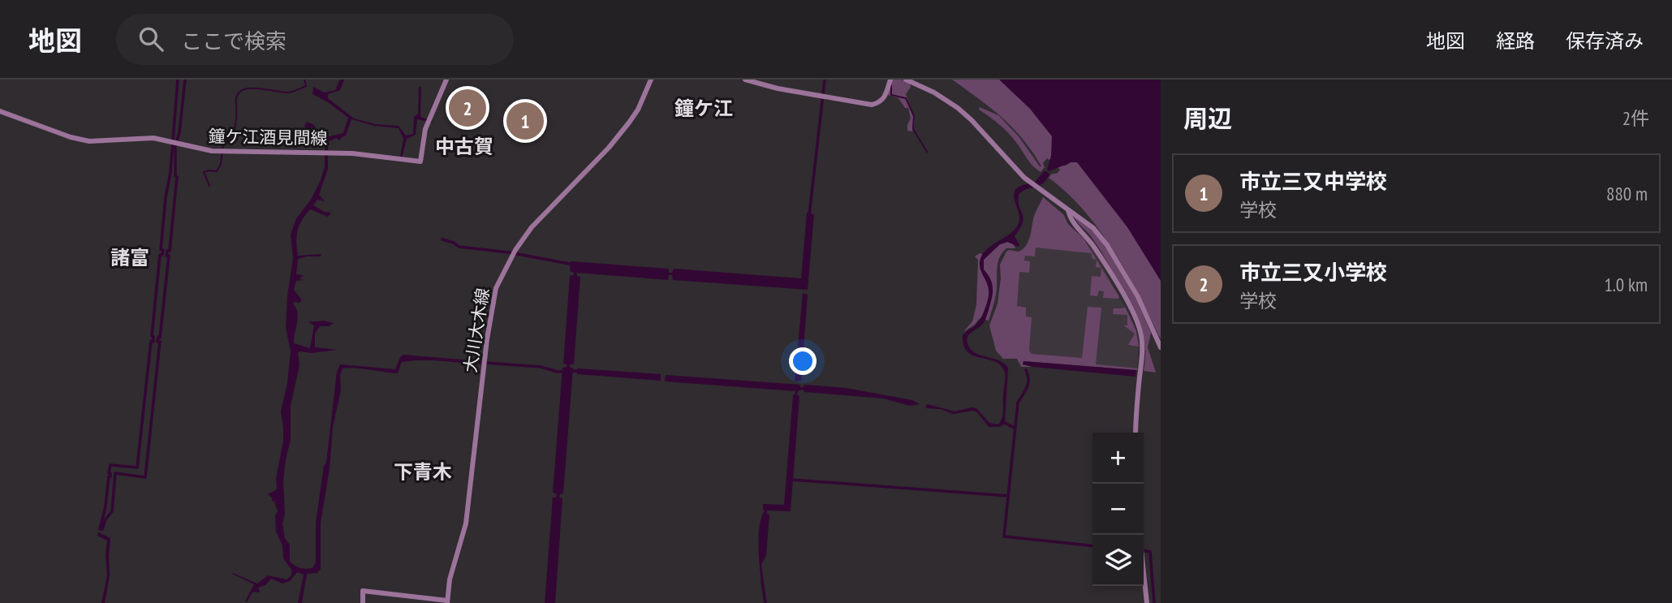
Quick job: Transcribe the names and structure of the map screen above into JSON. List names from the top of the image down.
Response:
{
  "streets": {
    "main road": ["鐘ケ江酒見間線", "大川大木線"]
  },
  "districts": [
    "鐘ケ江",
    "中古賀",
    "諸富",
    "下青木"
  ],
  "page": {
    "header": "地図",
    "search": "ここで検索",
    "nav": ["地図", "経路", "保存済み"],
    "heading": ["周辺", "2件"],
    "pins": ["2", "1"],
    "list": [
      {
        "mark": "1",
        "name": "市立三又中学校",
        "note": "学校",
        "value": "880 m"
      },
      {
        "mark": "2",
        "name": "市立三又小学校",
        "note": "学校",
        "value": "1.0 km"
      }
    ],
    "map_buttons": ["+", "−"]
  }
}
